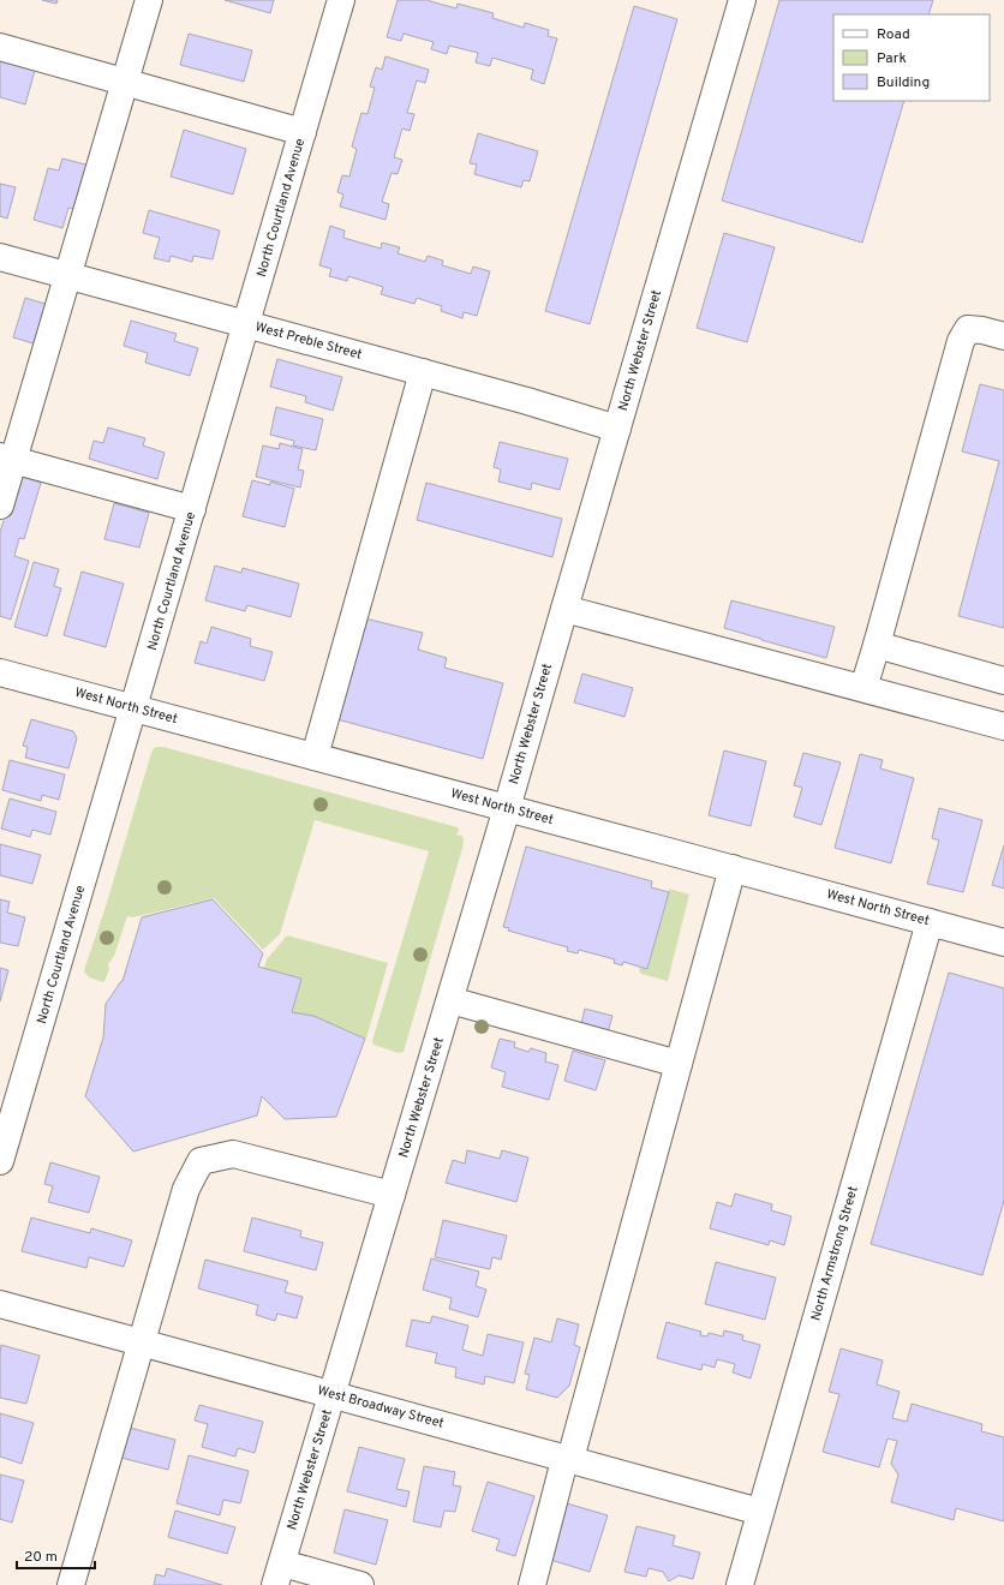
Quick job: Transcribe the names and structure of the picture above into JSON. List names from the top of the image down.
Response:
{
  "streets": {
    "street": [
      "North Courtland Avenue",
      "West Preble Street",
      "North Webster Street",
      "West North Street",
      "North Armstrong Street",
      "West Broadway Street"
    ]
  },
  "crossings": [
    ["North Courtland Avenue", "West Preble Street"],
    ["North Courtland Avenue", "West North Street"],
    ["West Preble Street", "North Webster Street"],
    ["North Webster Street", "West North Street"],
    ["North Webster Street", "West Broadway Street"],
    ["West North Street", "North Armstrong Street"],
    ["North Armstrong Street", "West Broadway Street"]
  ],
  "legend": ["Road", "Park", "Building"],
  "scale_bar": "20 m"
}
